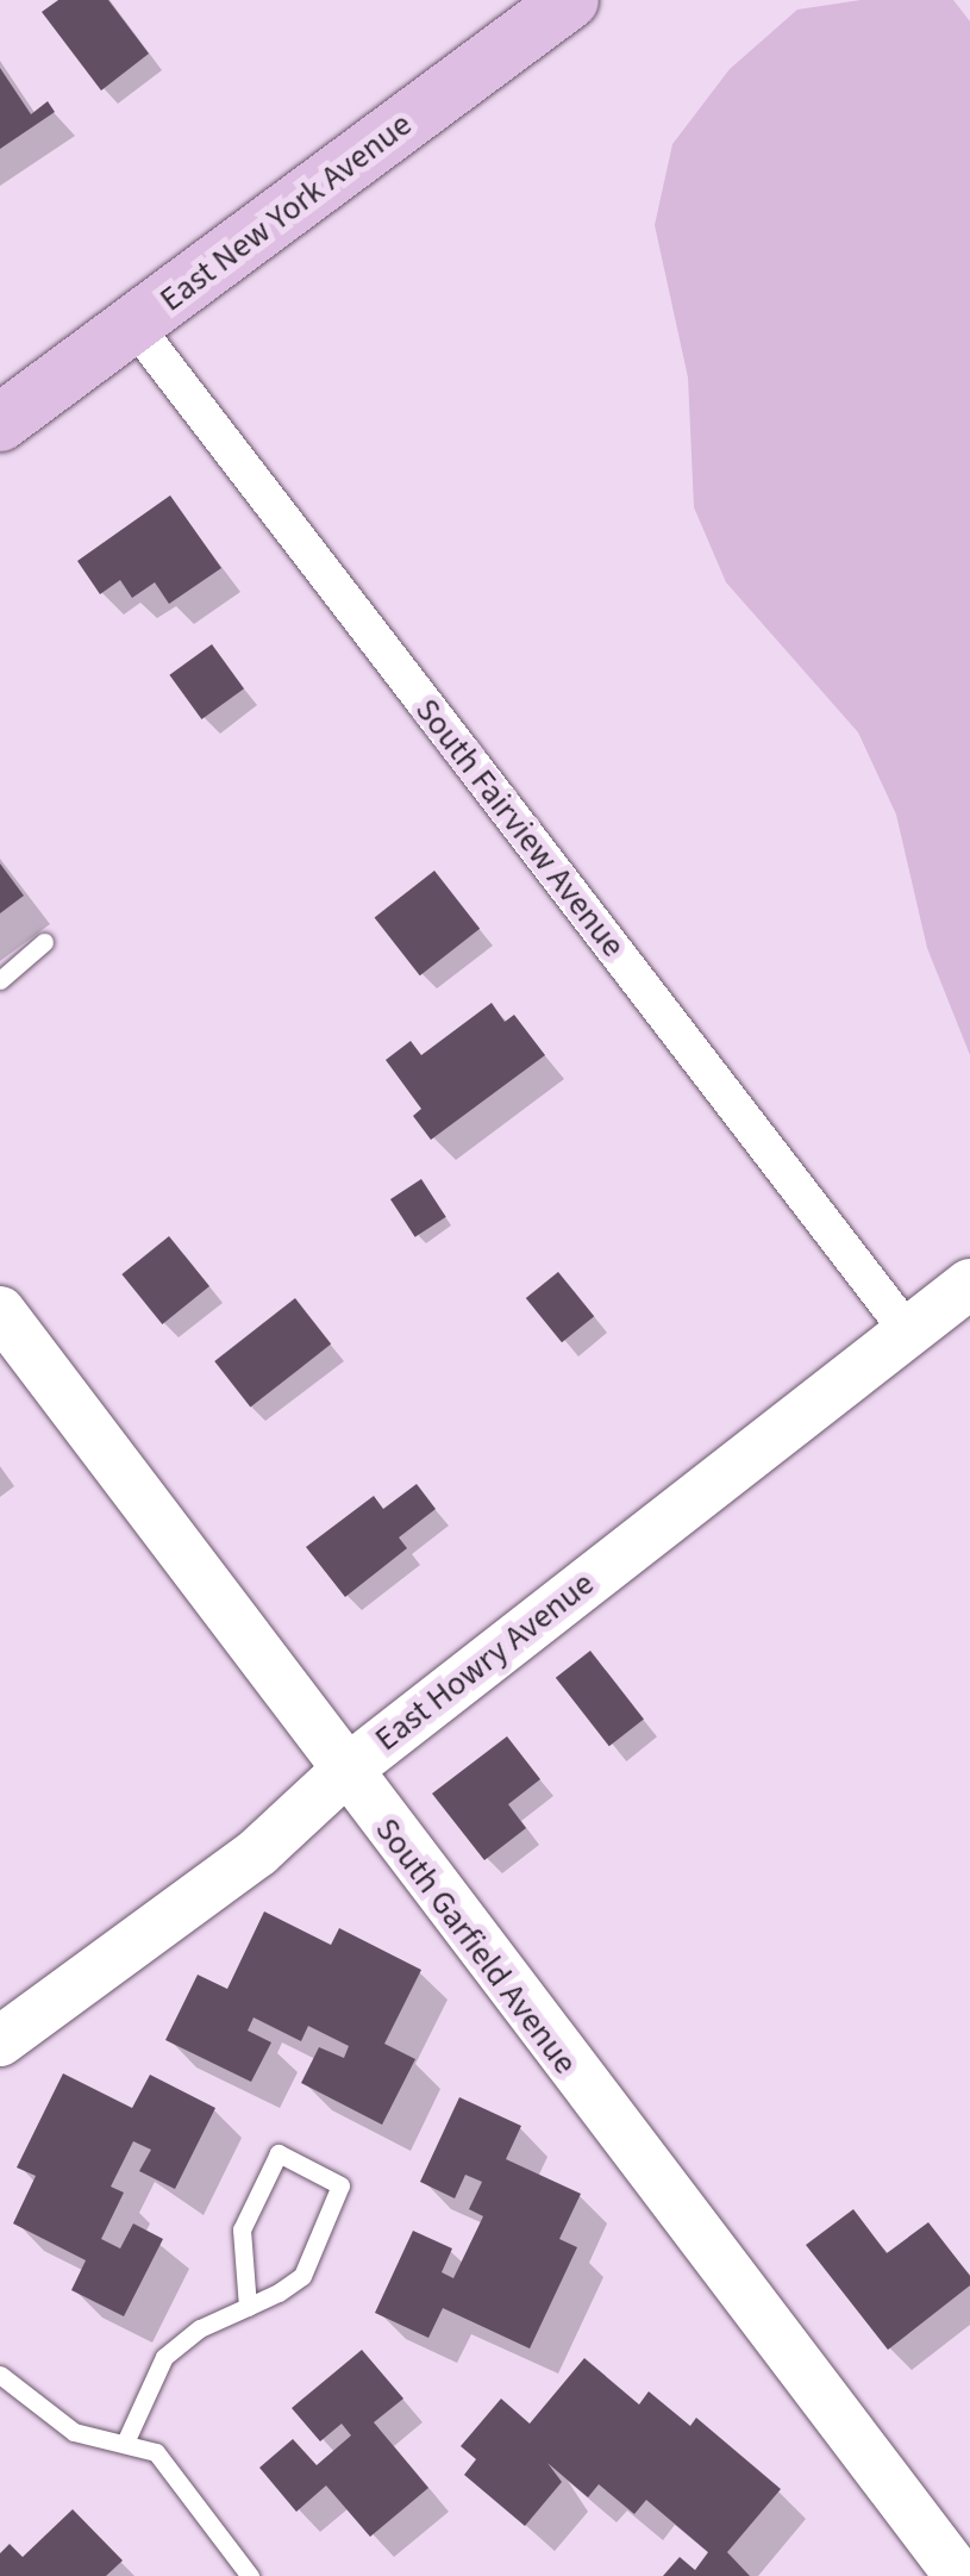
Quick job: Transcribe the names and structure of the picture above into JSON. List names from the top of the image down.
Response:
{
  "streets": {
    "main road": ["East New York Avenue"],
    "street": ["South Fairview Avenue", "East Howry Avenue", "South Garfield Avenue"]
  },
  "crossings": [
    ["East New York Avenue", "South Fairview Avenue"],
    ["South Fairview Avenue", "East Howry Avenue"],
    ["East Howry Avenue", "South Garfield Avenue"]
  ]
}
